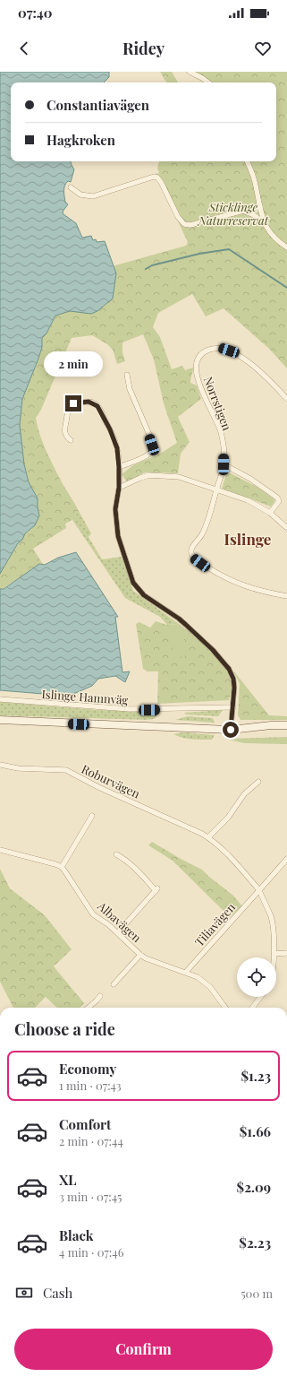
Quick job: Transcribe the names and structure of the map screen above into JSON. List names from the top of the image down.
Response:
{
  "streets": {
    "street": [
      "Norrstigen",
      "Islinge Hamnväg",
      "Roburvägen",
      "Albavägen",
      "Tiliavägen"
    ]
  },
  "crossings": [
    ["Roburvägen", "Tiliavägen"],
    ["Albavägen", "Tiliavägen"]
  ],
  "districts": ["Islinge"],
  "parks": ["Sticklinge Naturreservat"],
  "page": {
    "status": "07:40",
    "header": "Ridey",
    "banner": ["Constantiavägen", "Hagkroken"],
    "bubble": "2 min",
    "heading": "Choose a ride",
    "list": [
      {
        "name": "Economy",
        "note": "1 min · 07:43",
        "value": "$1.23"
      },
      {
        "name": "Comfort",
        "note": "2 min · 07:44",
        "value": "$1.66"
      },
      {
        "name": "XL",
        "note": "3 min · 07:45",
        "value": "$2.09"
      },
      {
        "name": "Black",
        "note": "4 min · 07:46",
        "value": "$2.23"
      }
    ],
    "pay": ["Cash", "500 m"],
    "buttons": "Confirm"
  }
}
